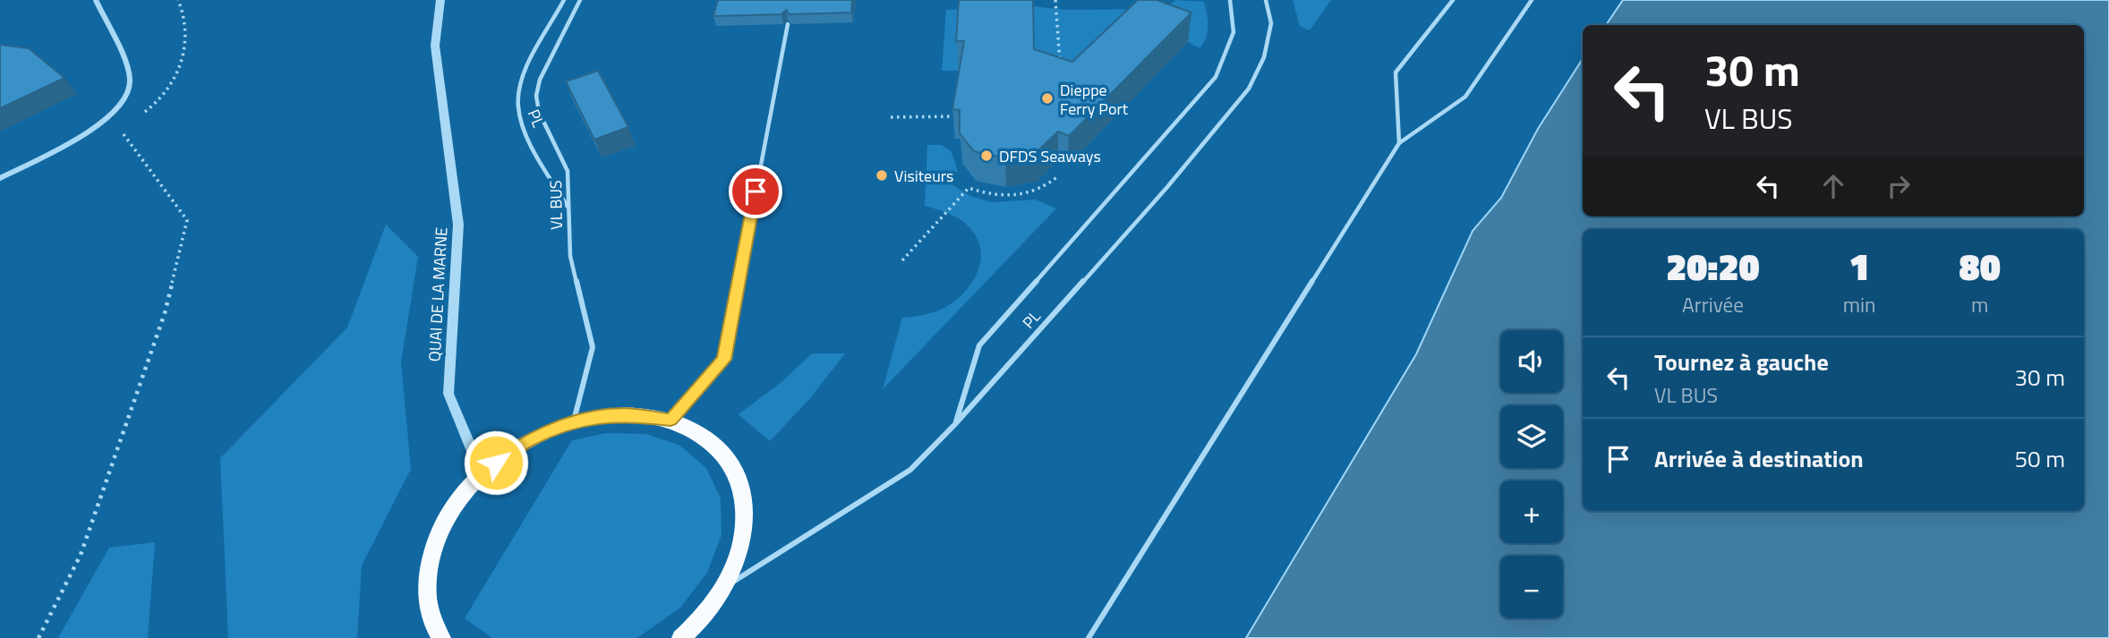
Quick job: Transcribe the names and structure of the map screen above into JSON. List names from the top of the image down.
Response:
{
  "streets": {
    "street": ["QUAI DE LA MARNE"],
    "lane": ["PL", "VL BUS"]
  },
  "crossings": [
    ["PL", "VL BUS"]
  ],
  "places": ["Dieppe Ferry Port", "DFDS Seaways", "Visiteurs"],
  "page": {
    "turn": ["30 m", "VL BUS"],
    "eta": [
      "20:20",
      "Arrivée",
      "1",
      "min",
      "80",
      "m"
    ],
    "map_buttons": ["+", "−"],
    "list": [
      {
        "name": "Tournez à gauche",
        "note": "VL BUS",
        "value": "30 m"
      },
      {
        "name": "Arrivée à destination",
        "value": "50 m"
      }
    ]
  }
}
